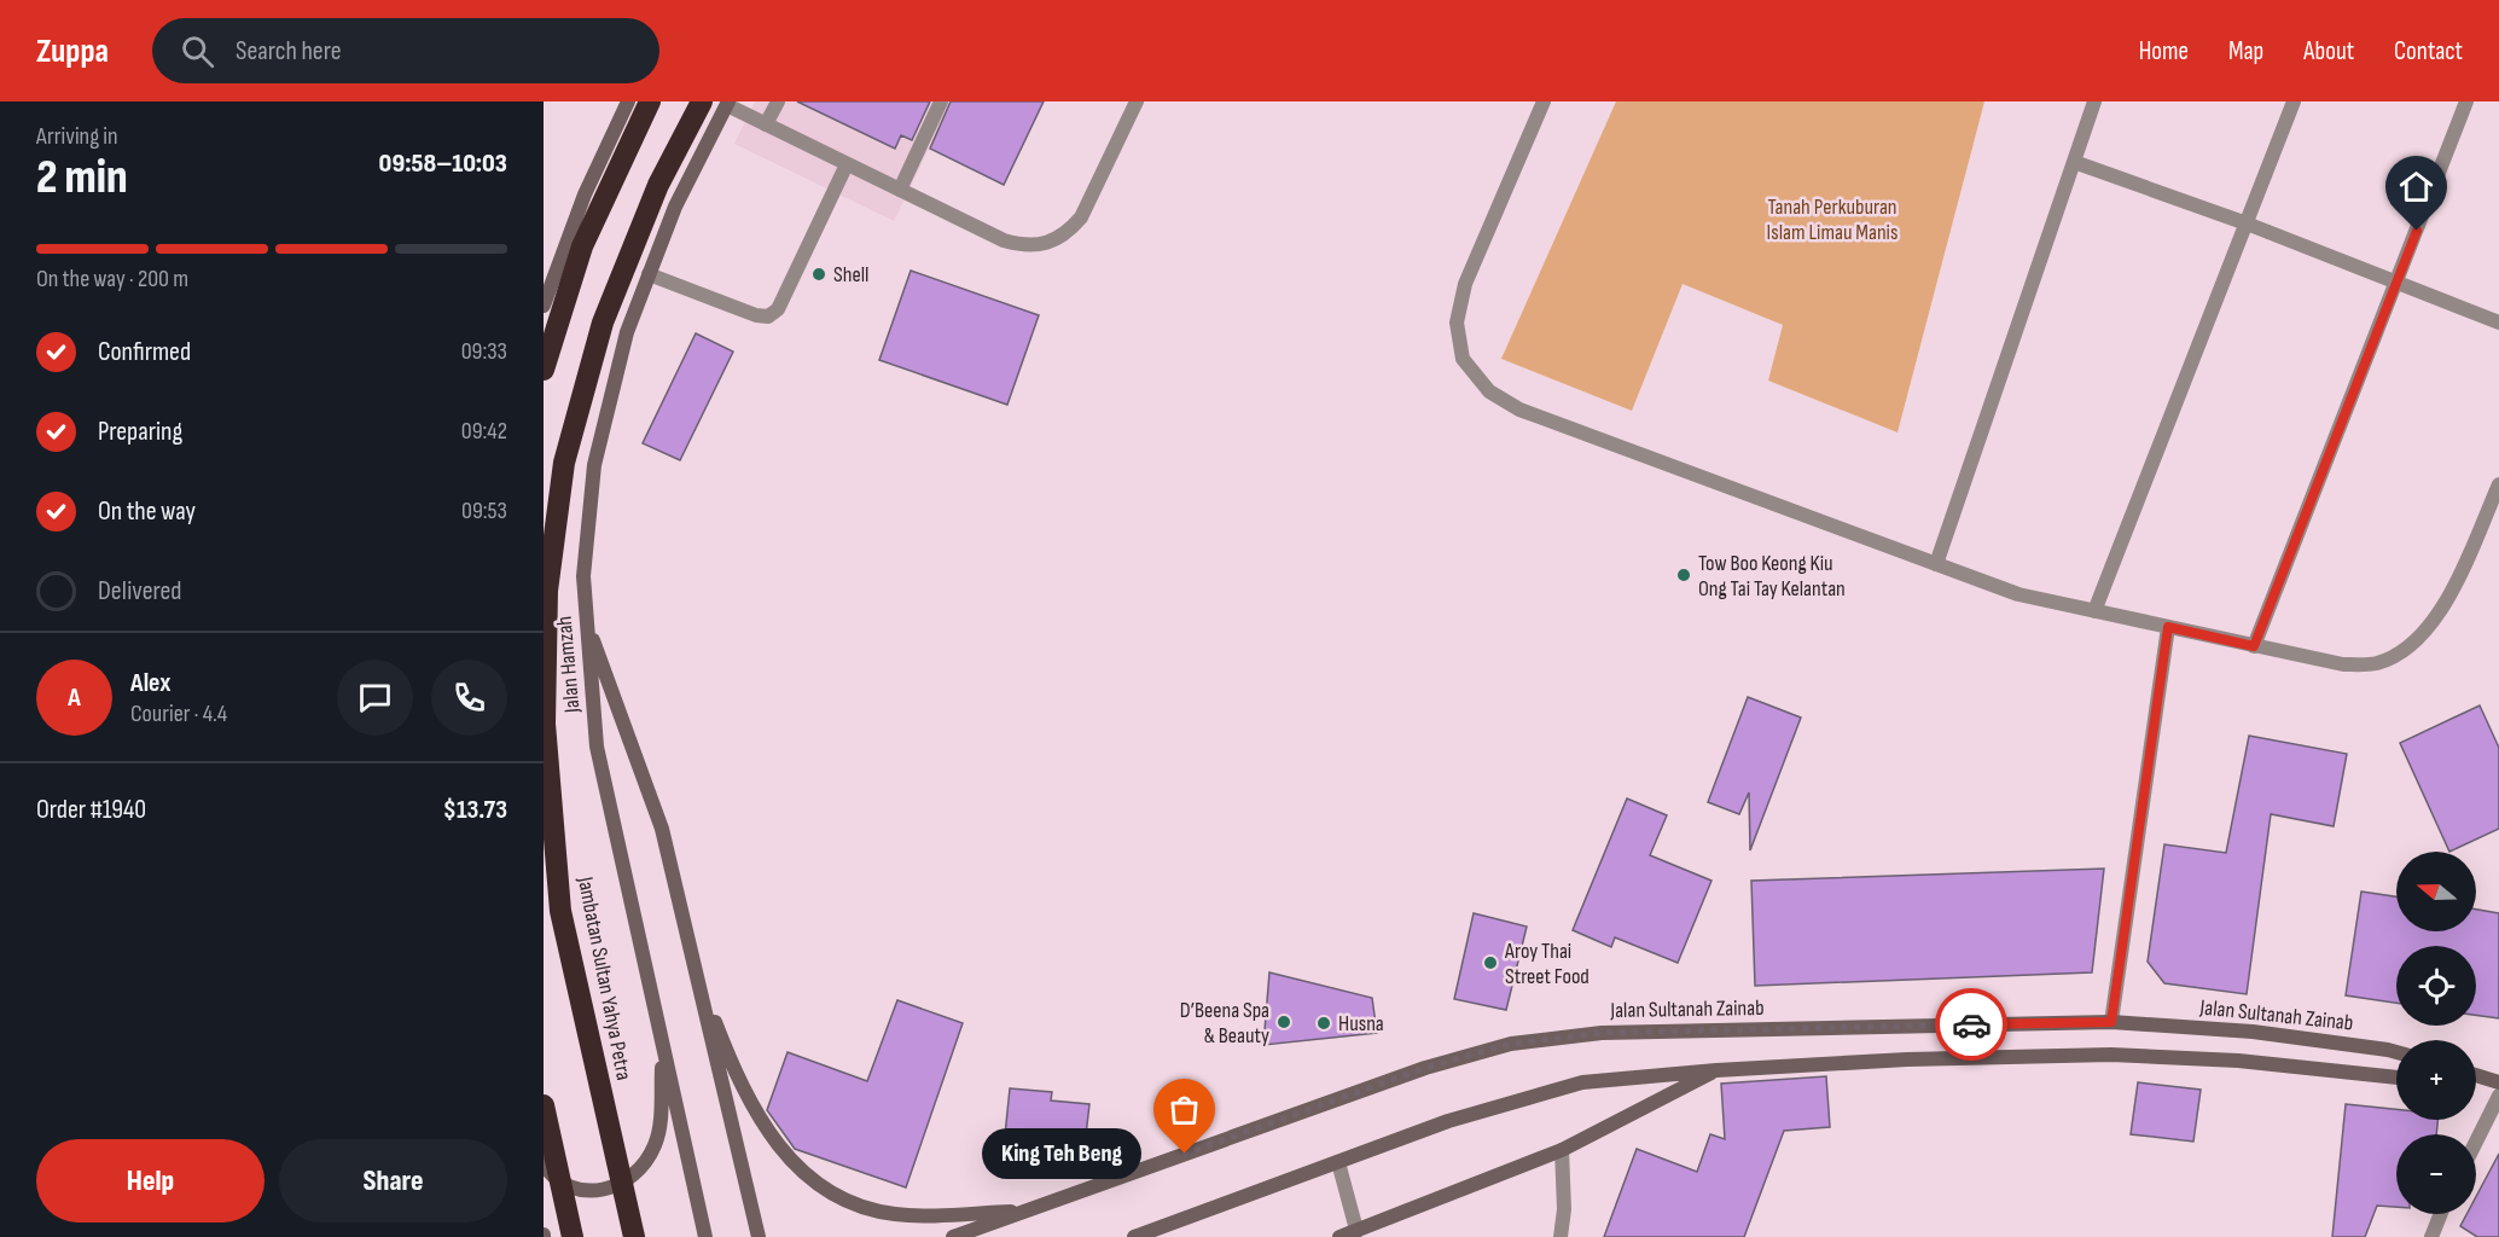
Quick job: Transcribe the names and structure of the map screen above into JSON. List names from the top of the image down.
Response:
{
  "streets": {
    "highway": ["Jambatan Sultan Yahya Petra"],
    "main road": ["Jalan Hamzah", "Jalan Sultanah Zainab"]
  },
  "parks": ["Tanah Perkuburan Islam Limau Manis"],
  "places": [
    "Shell",
    "Tow Boo Keong Kiu Ong Tai Tay Kelantan",
    "Aroy Thai Street Food",
    "D’Beena Spa & Beauty",
    "Husna",
    "King Teh Beng"
  ],
  "north": "left",
  "page": {
    "header": "Zuppa",
    "search": "Search here",
    "nav": [
      "Home",
      "Map",
      "About",
      "Contact"
    ],
    "heading": ["2 min", "Arriving in", "09:58–10:03"],
    "panel": [
      "Alex",
      "Courier · 4.4",
      "Order #1940",
      "$13.73"
    ],
    "bar": "On the way · 200 m",
    "list": [
      ["Confirmed", "09:33"],
      ["Preparing", "09:42"],
      ["On the way", "09:53"],
      "Delivered"
    ],
    "round": "A",
    "map_buttons": ["+", "−"],
    "buttons": ["Help", "Share"],
    "bubble": "King Teh Beng"
  }
}
